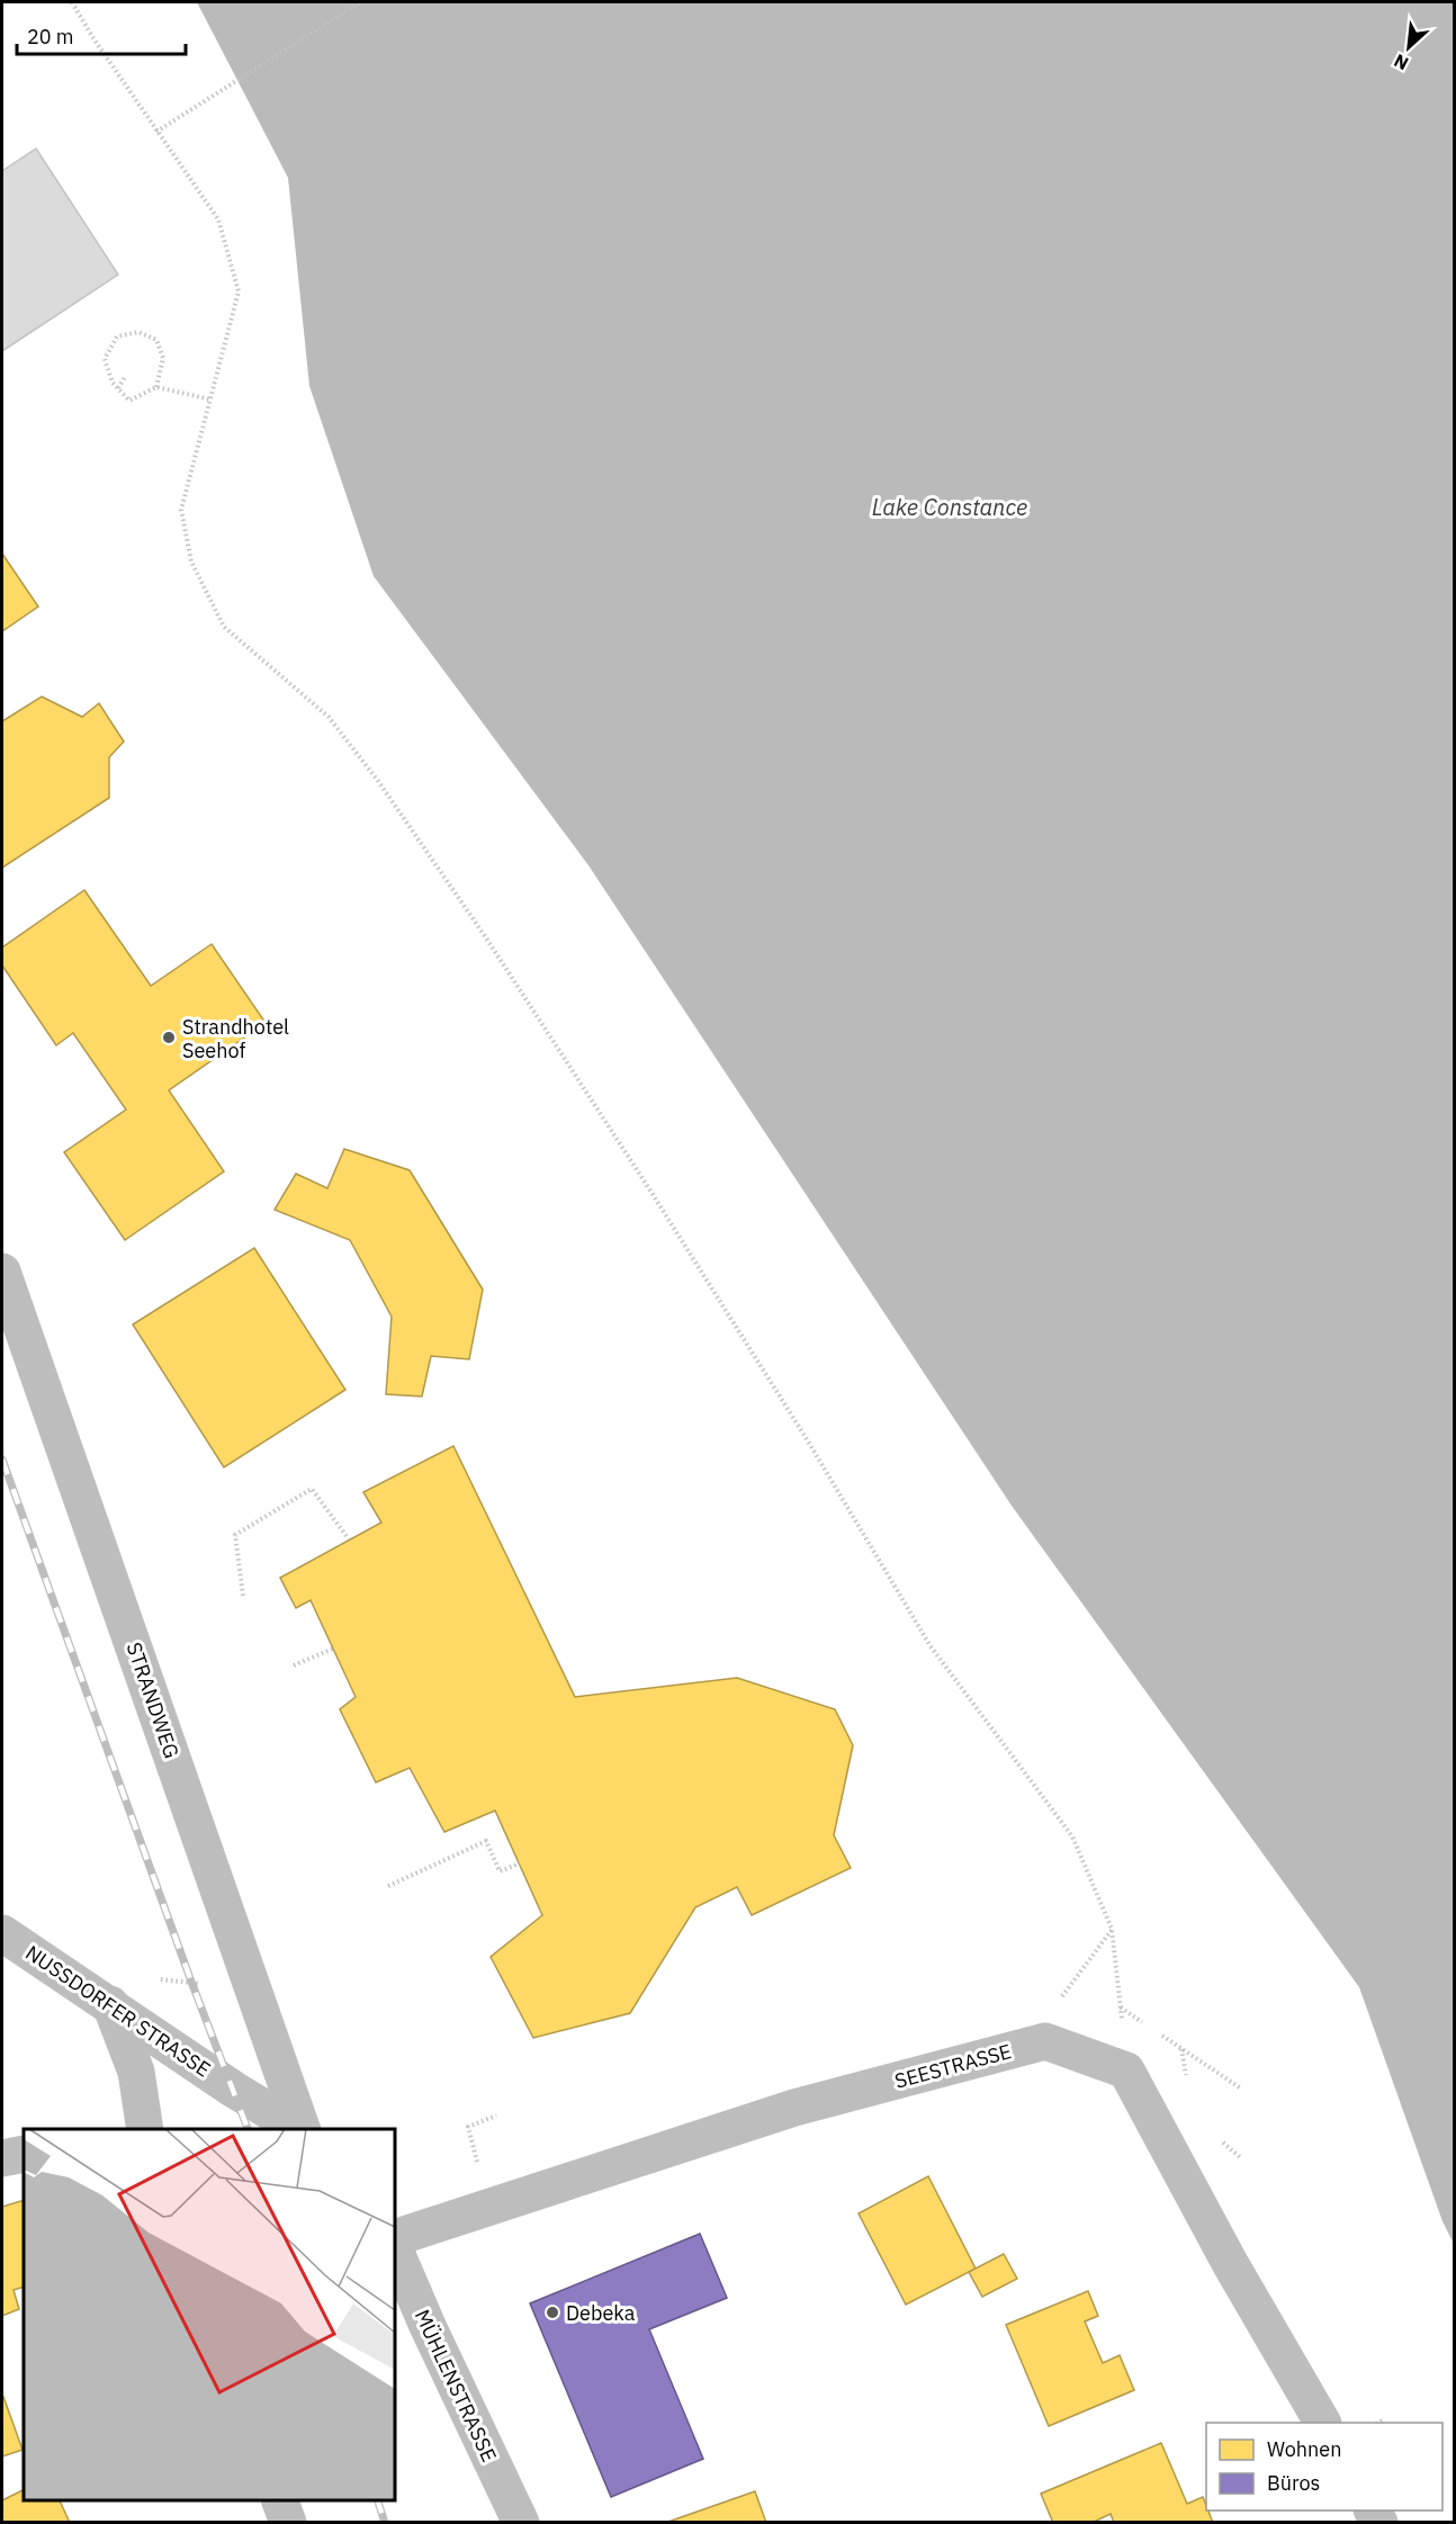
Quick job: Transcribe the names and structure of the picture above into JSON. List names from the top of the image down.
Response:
{
  "streets": {
    "street": [
      "STRANDWEG",
      "NUSSDORFER STRASSE",
      "SEESTRASSE",
      "MÜHLENSTRASSE"
    ]
  },
  "water": ["Lake Constance"],
  "places": ["Strandhotel Seehof", "Debeka"],
  "legend": ["Wohnen", "Büros"],
  "scale_bar": "20 m",
  "north": "bottom left"
}
